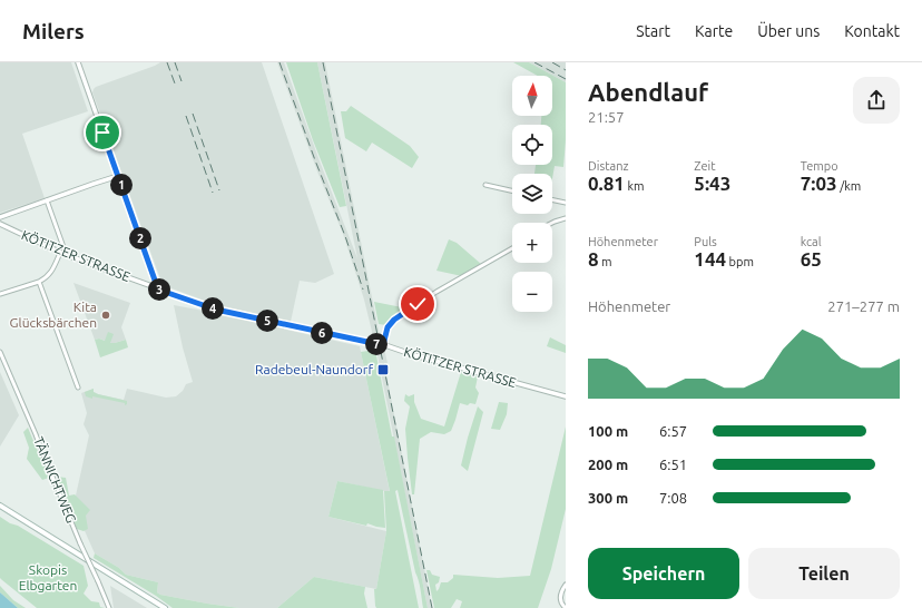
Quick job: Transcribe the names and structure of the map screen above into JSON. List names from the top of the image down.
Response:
{
  "streets": {
    "street": ["KÖTITZER STRASSE", "TÄNNICHTWEG"]
  },
  "parks": ["Skopis Elbgarten"],
  "places": {
    "other": ["Kita Glücksbärchen"],
    "transit": ["Radebeul-Naundorf"]
  },
  "north": "top",
  "page": {
    "header": "Milers",
    "nav": [
      "Start",
      "Karte",
      "Über uns",
      "Kontakt"
    ],
    "heading": ["Abendlauf", "21:57"],
    "map_buttons": ["+", "−"],
    "stats": [
      ["Distanz", "0.81 km"],
      ["Zeit", "5:43"],
      ["Tempo", "7:03 /km"],
      ["Höhenmeter", "8 m"],
      ["Puls", "144 bpm"],
      ["kcal", "65"]
    ],
    "pins": [
      "1",
      "2",
      "3",
      "4",
      "5",
      "6",
      "7"
    ],
    "chart": ["Höhenmeter", "271–277 m"],
    "list": [
      {
        "name": "100 m",
        "note": "6:57"
      },
      {
        "name": "200 m",
        "note": "6:51"
      },
      {
        "name": "300 m",
        "note": "7:08"
      }
    ],
    "buttons": ["Speichern", "Teilen"]
  }
}
